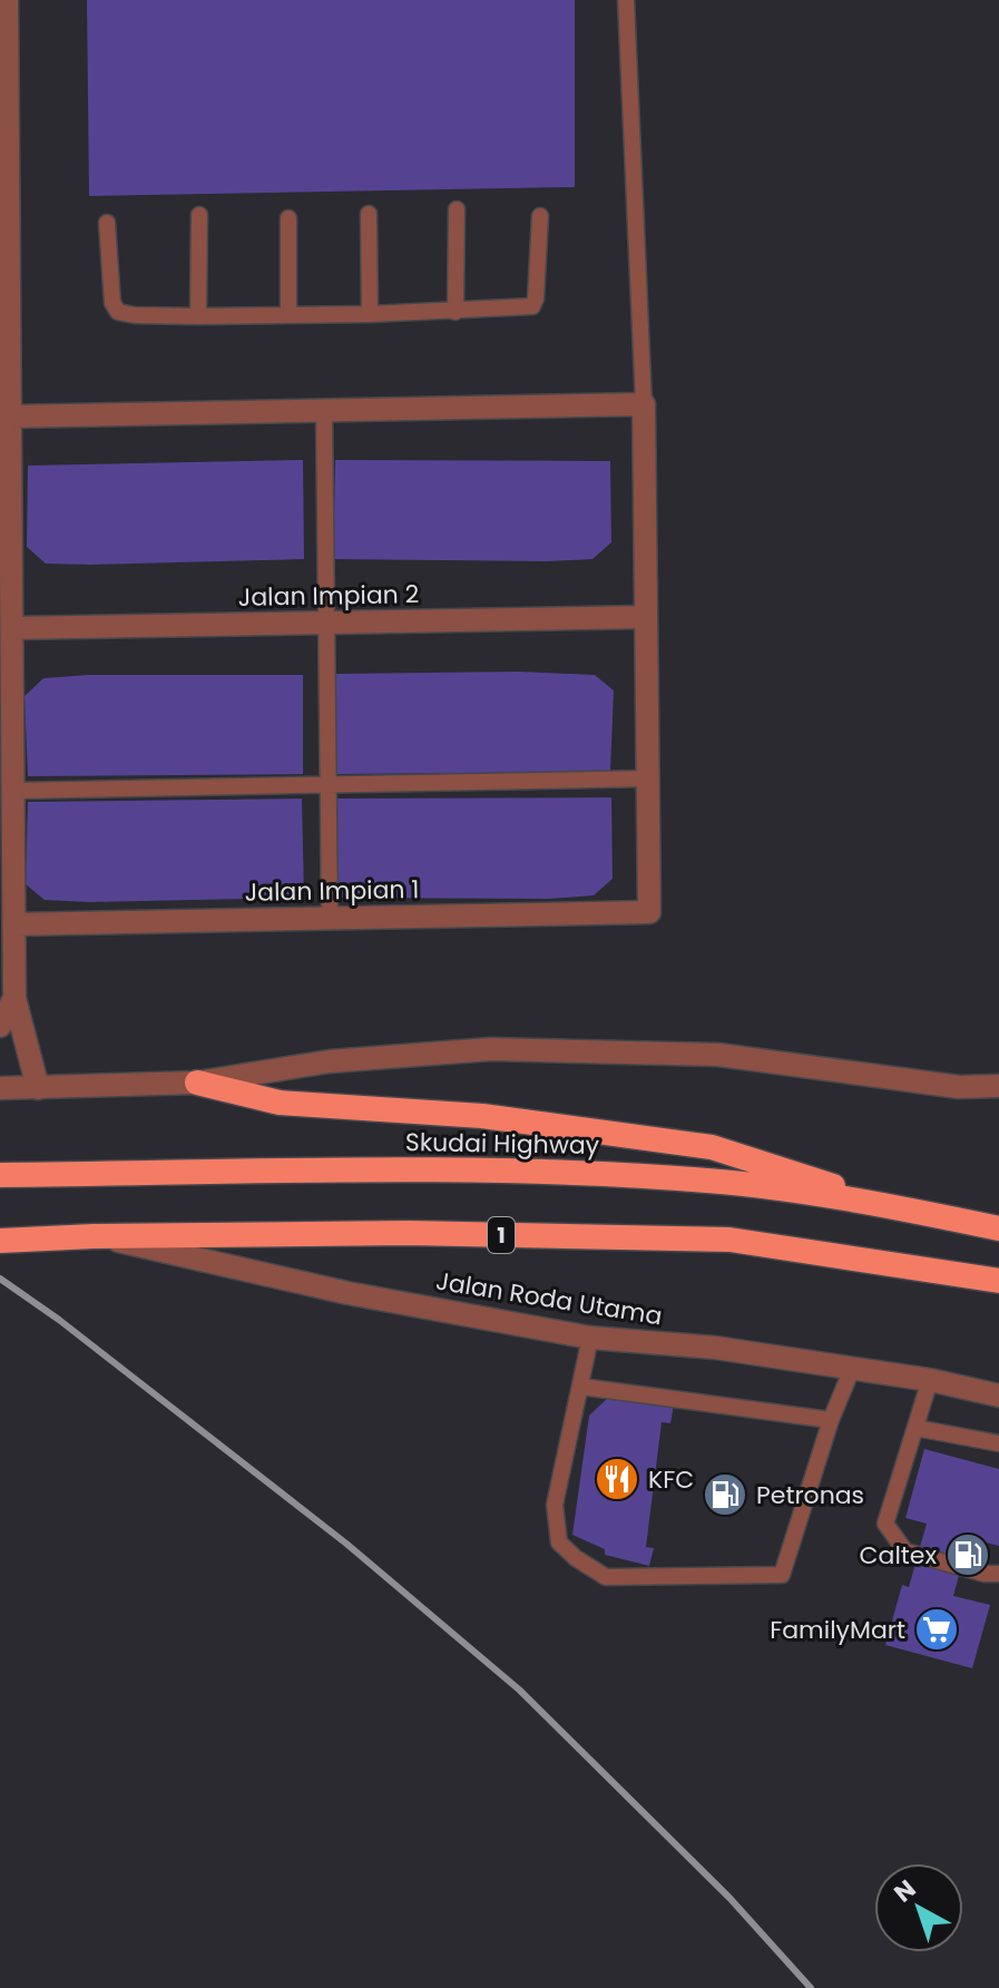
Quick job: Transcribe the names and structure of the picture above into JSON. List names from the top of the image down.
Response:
{
  "streets": {
    "highway": ["Skudai Highway", "1"],
    "street": ["Jalan Impian 2", "Jalan Impian 1", "Jalan Roda Utama"]
  },
  "crossings": [
    ["1", "Jalan Roda Utama"]
  ],
  "places": {
    "restaurant": ["KFC"],
    "fuel station": ["Petronas", "Caltex"],
    "supermarket": ["FamilyMart"]
  },
  "north": "top left"
}
